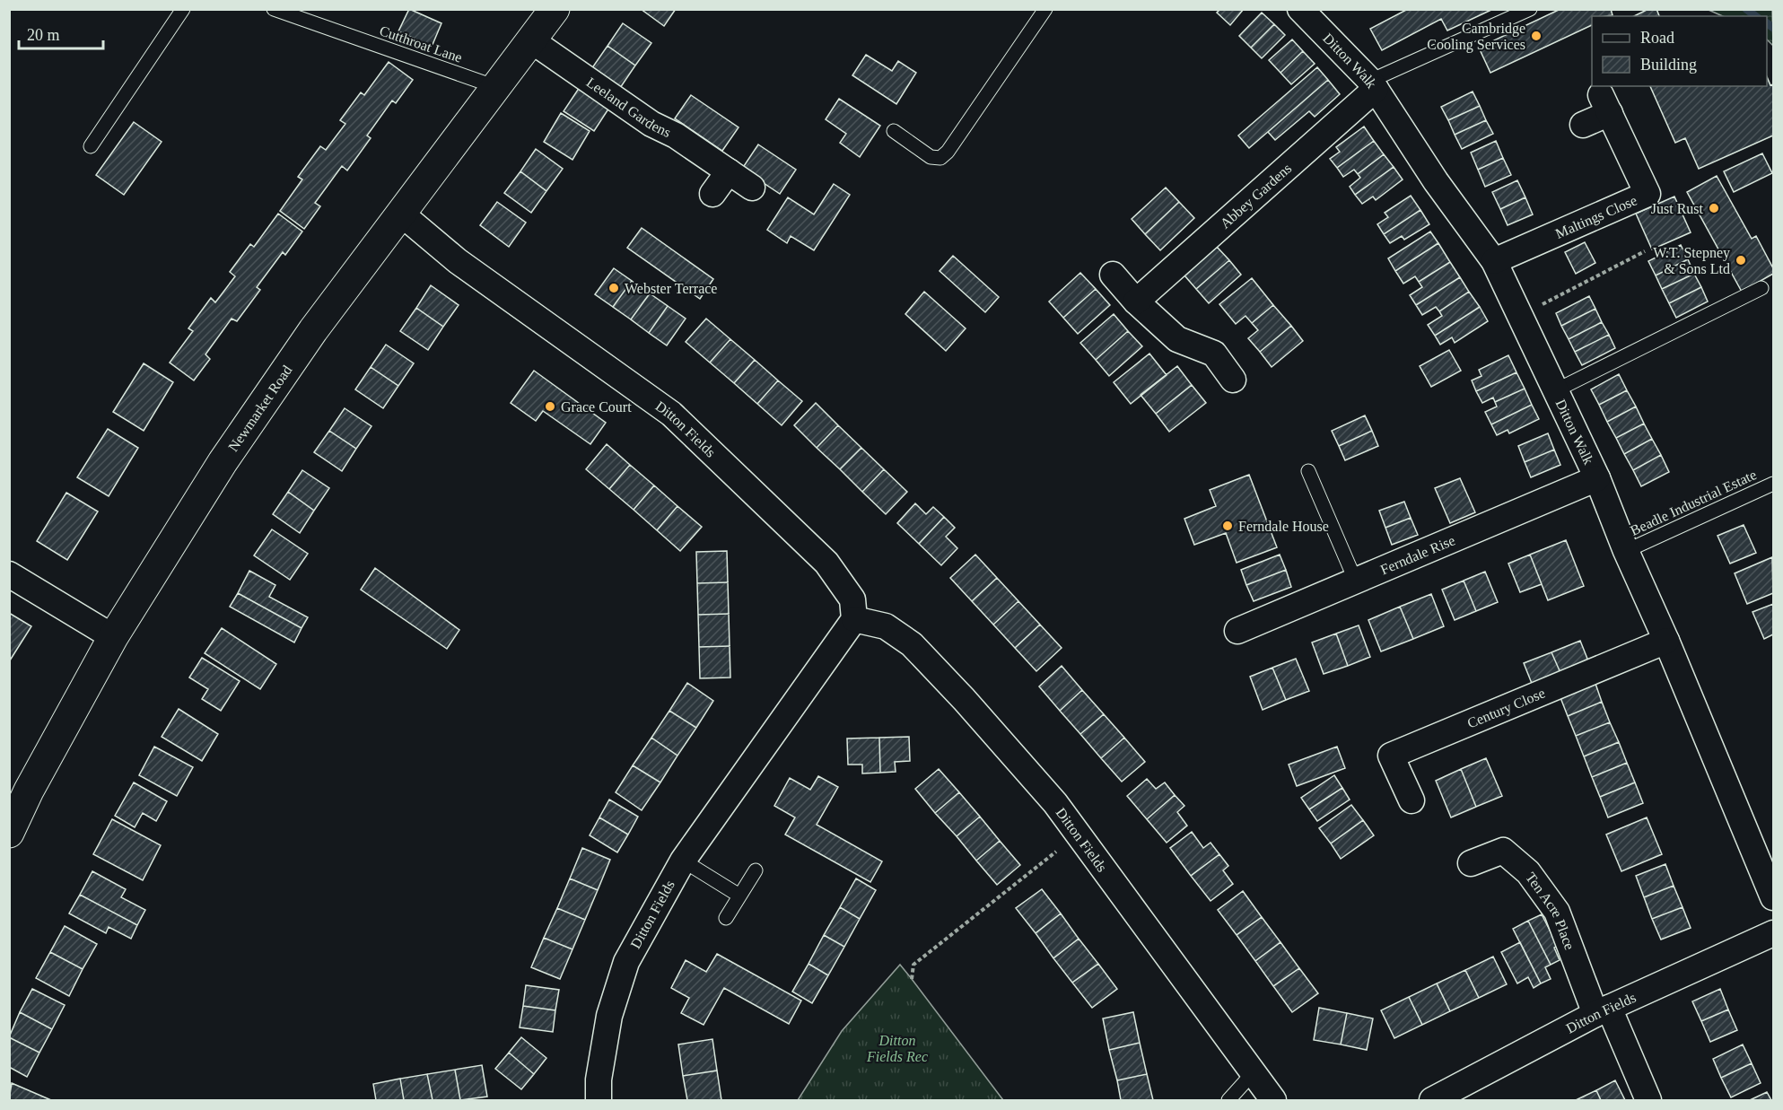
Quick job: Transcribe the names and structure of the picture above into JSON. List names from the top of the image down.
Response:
{
  "streets": {
    "main road": ["Newmarket Road"],
    "street": [
      "Ditton Walk",
      "Leeland Gardens",
      "Abbey Gardens",
      "Maltings Close",
      "Ditton Fields",
      "Ferndale Rise",
      "Century Close",
      "Ten Acre Place"
    ],
    "lane": ["Cutthroat Lane", "Beadle Industrial Estate"]
  },
  "crossings": [
    ["Cutthroat Lane", "Newmarket Road"],
    ["Ditton Walk", "Abbey Gardens"],
    ["Ditton Walk", "Maltings Close"],
    ["Ditton Walk", "Beadle Industrial Estate"],
    ["Ditton Walk", "Ferndale Rise"],
    ["Ditton Walk", "Century Close"],
    ["Leeland Gardens", "Newmarket Road"],
    ["Newmarket Road", "Ditton Fields"],
    ["Ditton Fields", "Ten Acre Place"]
  ],
  "parks": ["Ditton Fields Rec"],
  "places": [
    "Cambridge Cooling Services",
    "Just Rust",
    "W.T. Stepney & Sons Ltd",
    "Webster Terrace",
    "Grace Court",
    "Ferndale House"
  ],
  "legend": ["Road", "Building"],
  "scale_bar": "20 m"
}
